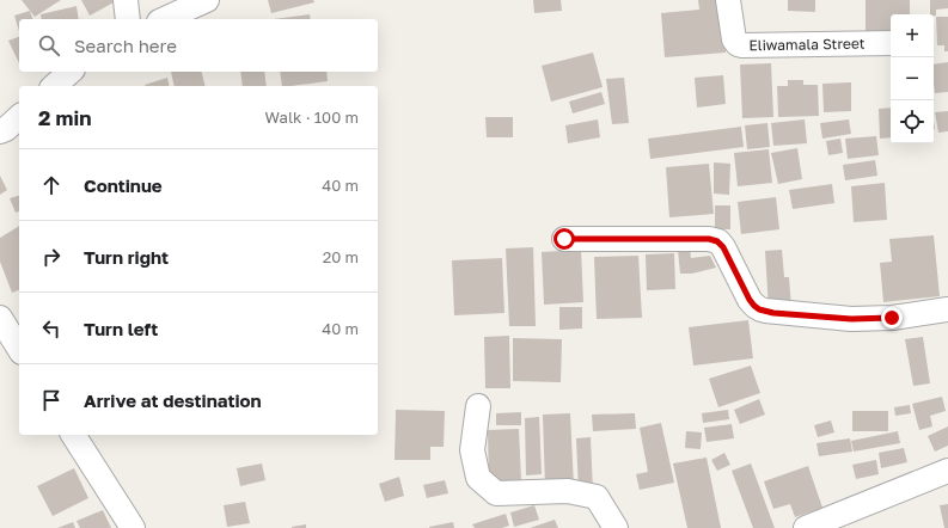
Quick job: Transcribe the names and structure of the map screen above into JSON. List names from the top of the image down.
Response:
{
  "streets": {
    "street": ["Eliwamala Street"]
  },
  "page": {
    "map_buttons": ["+", "−"],
    "search": "Search here",
    "heading": ["2 min", "Walk · 100 m"],
    "list": [
      ["Continue", "40 m"],
      ["Turn right", "20 m"],
      ["Turn left", "40 m"],
      "Arrive at destination"
    ]
  }
}
